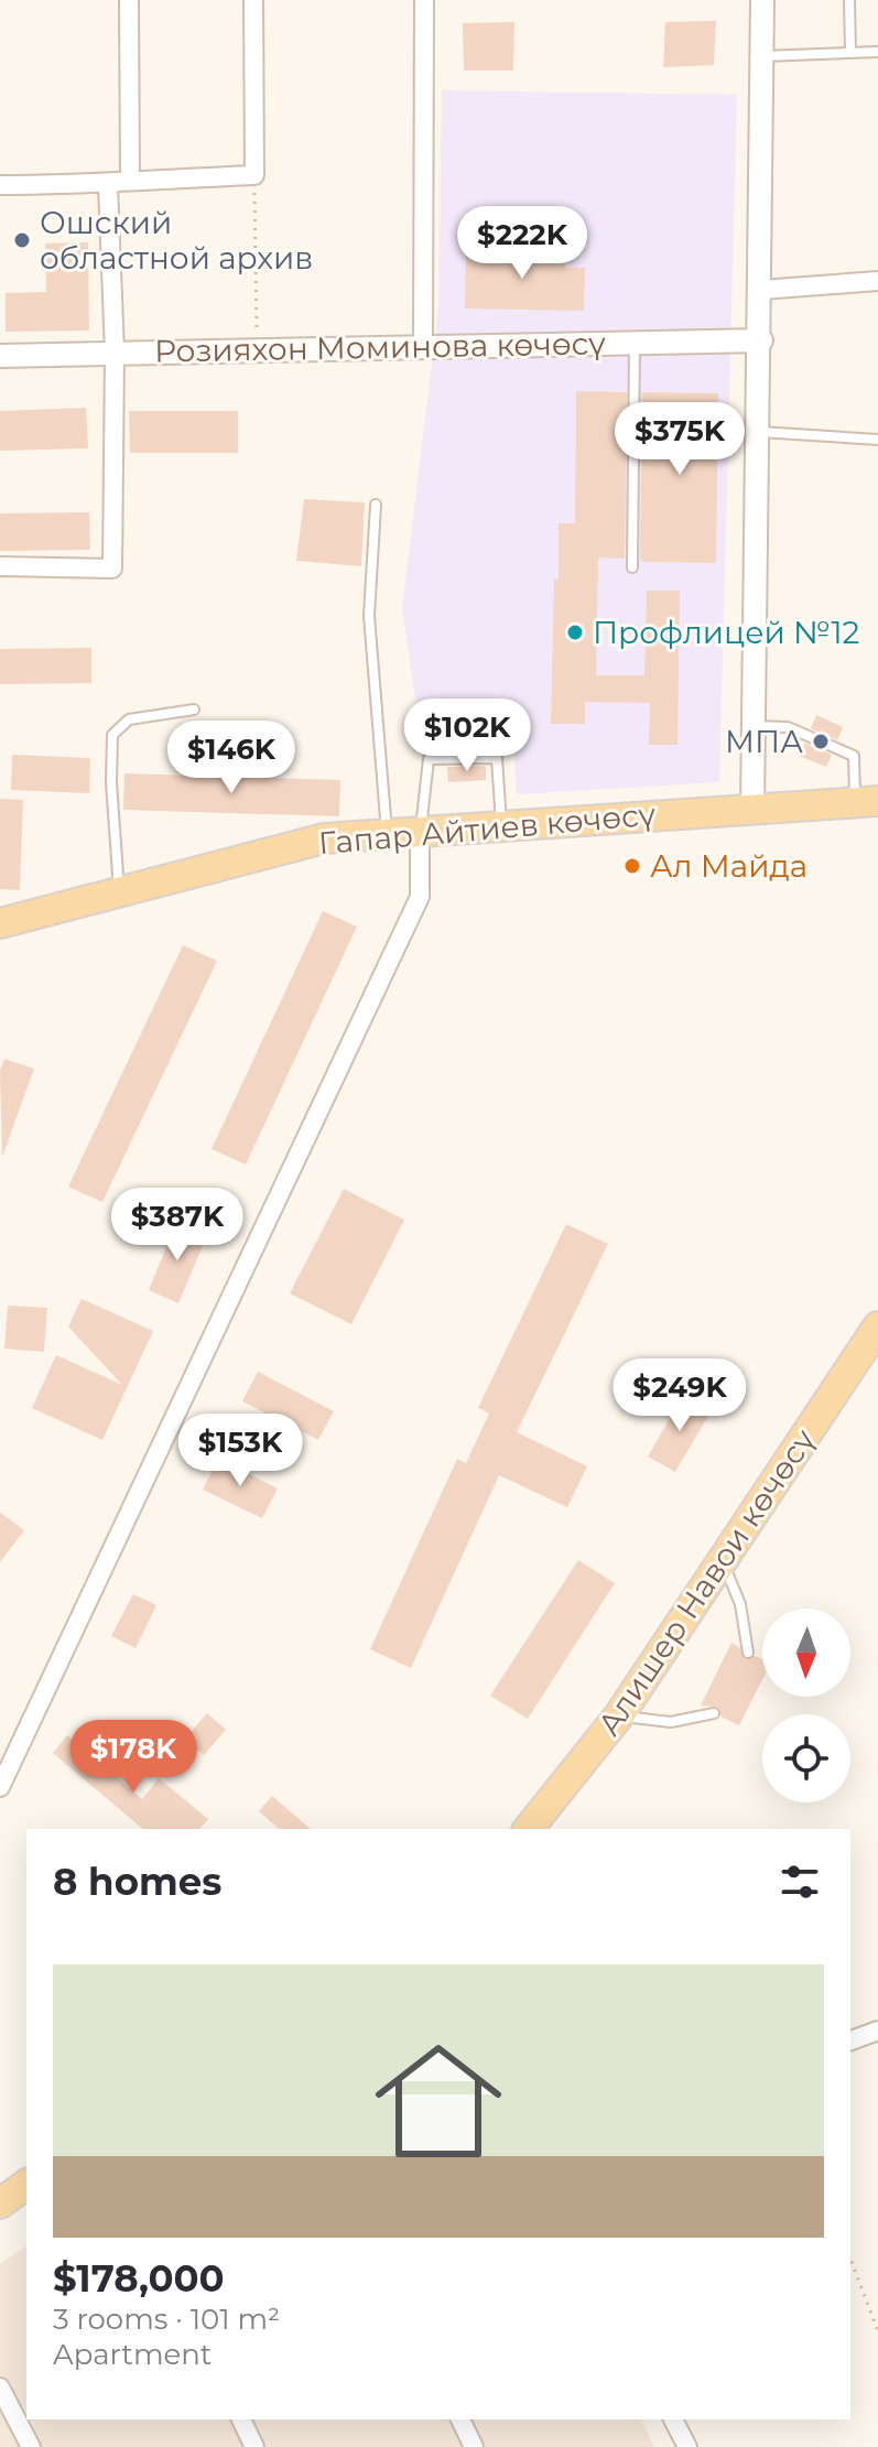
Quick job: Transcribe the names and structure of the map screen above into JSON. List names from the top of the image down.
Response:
{
  "streets": {
    "main road": ["Гапар Айтиев көчөсү", "Алишер Навои көчөсү"],
    "street": ["Розияхон Моминова көчөсү"]
  },
  "places": [
    "Ошский областной архив",
    "Профлицей №12",
    "МПА",
    "Ал Майда"
  ],
  "north": "bottom",
  "page": {
    "price": [
      "$222K",
      "$375K",
      "$102K",
      "$146K",
      "$387K",
      "$249K",
      "$153K",
      "$178K"
    ],
    "heading": "8 homes",
    "list": [
      {
        "name": "$178,000",
        "note": "3 rooms · 101 m² · Apartment"
      }
    ]
  }
}
